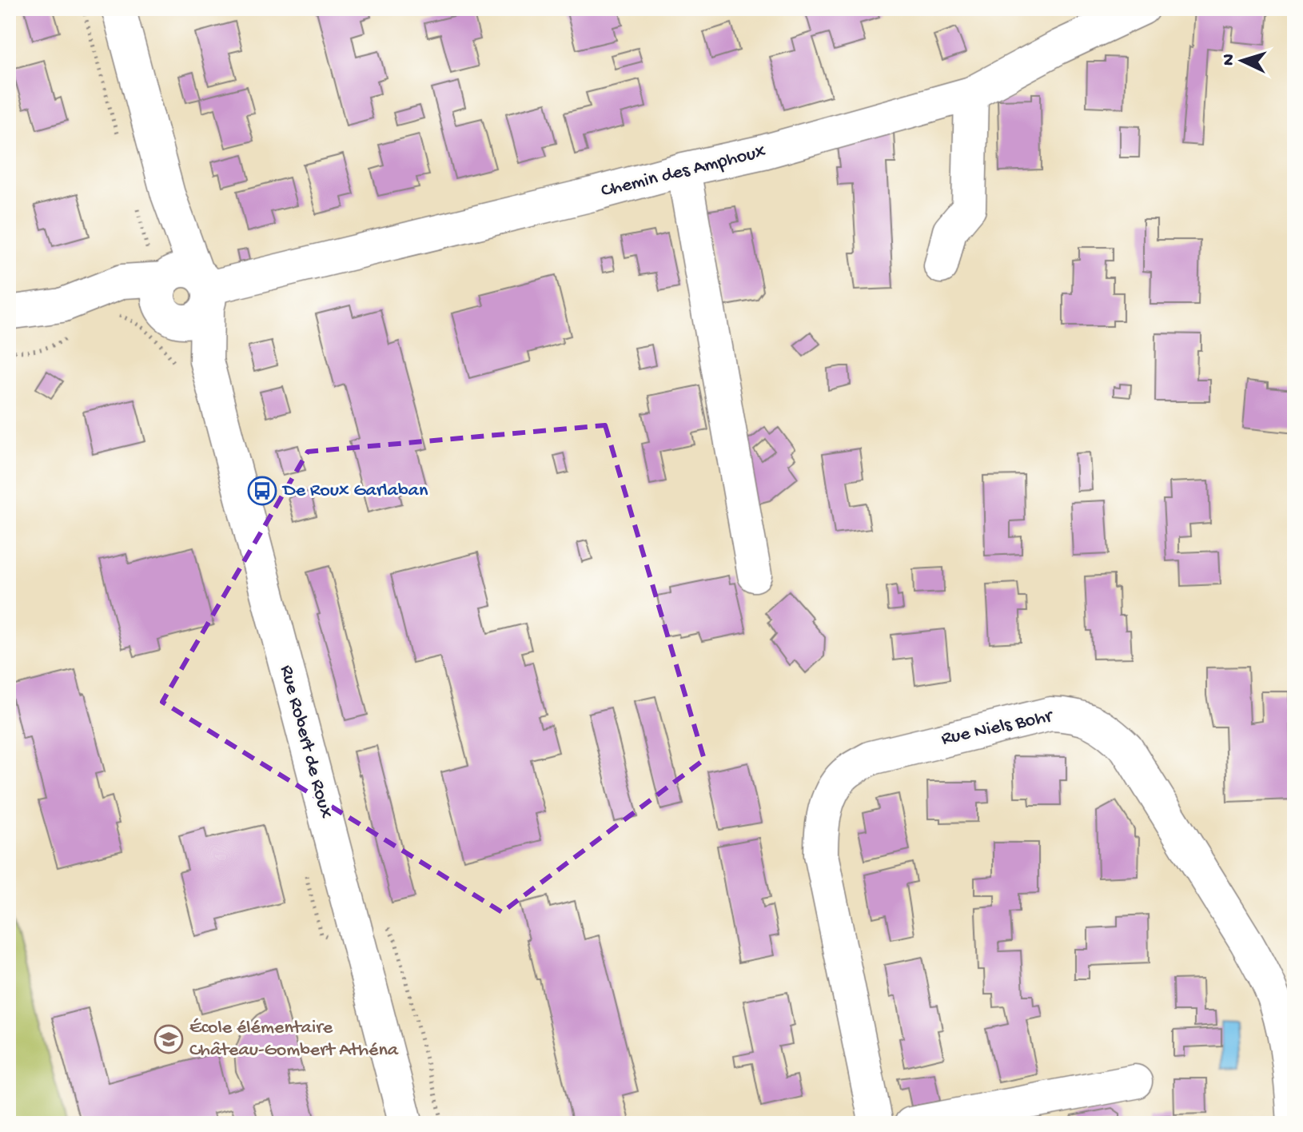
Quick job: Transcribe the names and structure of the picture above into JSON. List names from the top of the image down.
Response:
{
  "streets": {
    "street": ["Chemin des Amphoux", "Rue Niels Bohr", "Rue Robert de Roux"]
  },
  "crossings": [
    ["Chemin des Amphoux", "Rue Robert de Roux"]
  ],
  "places": {
    "bus stop": ["De Roux Garlaban"],
    "school or university": ["École élémentaire Château-Gombert Athéna"]
  },
  "north": "left"
}
